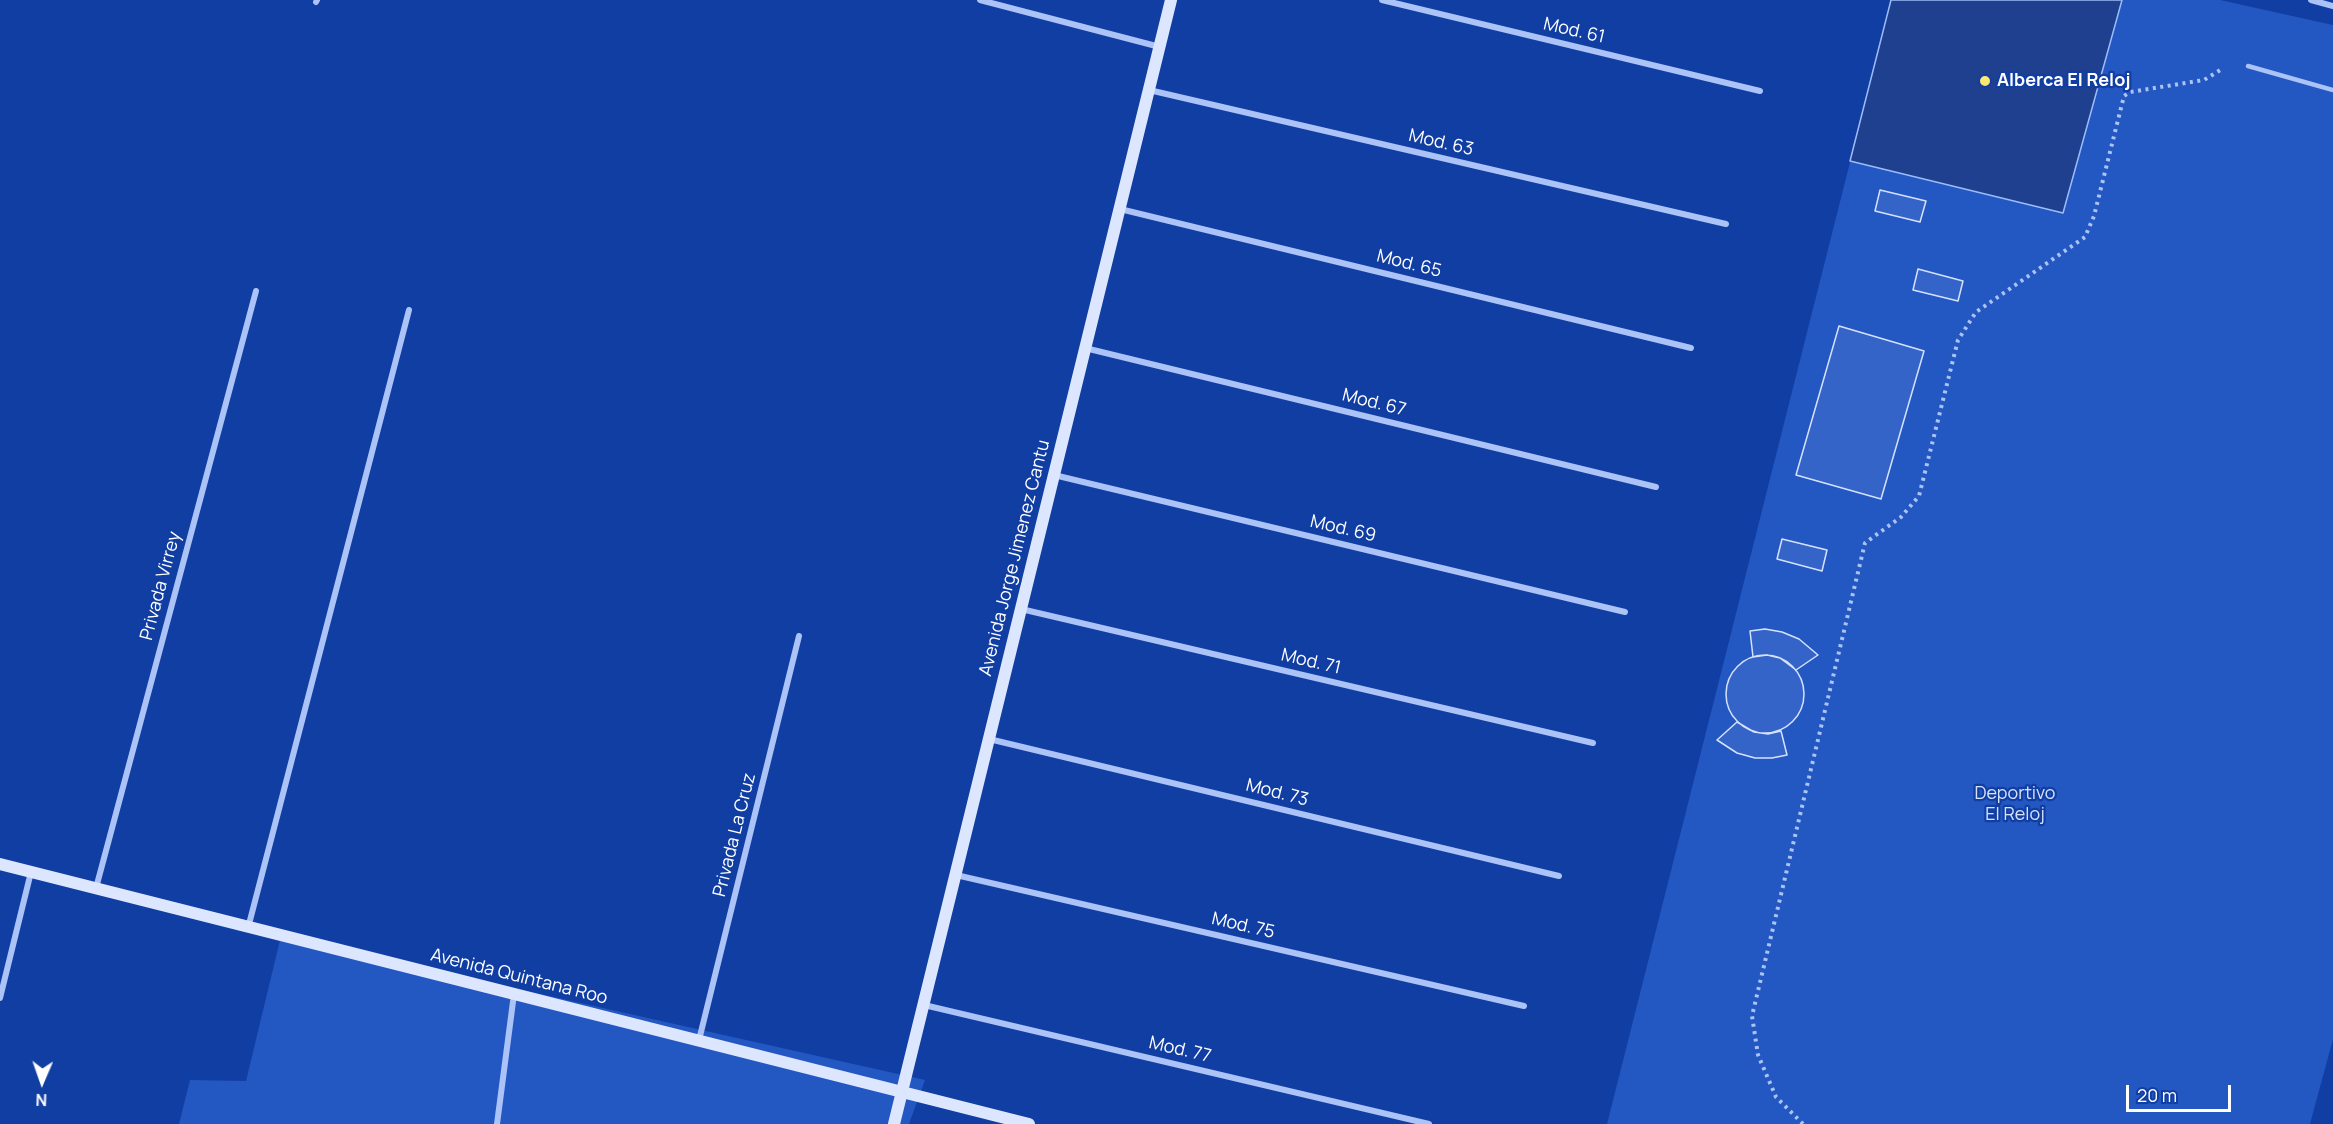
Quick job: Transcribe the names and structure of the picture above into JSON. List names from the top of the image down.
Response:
{
  "streets": {
    "main road": ["Avenida Jorge Jimenez Cantu", "Avenida Quintana Roo"],
    "street": [
      "Mod. 61",
      "Mod. 63",
      "Mod. 65",
      "Mod. 67",
      "Mod. 69",
      "Privada Virrey",
      "Mod. 71",
      "Mod. 73",
      "Privada La Cruz",
      "Mod. 75",
      "Mod. 77"
    ]
  },
  "crossings": [
    ["Mod. 63", "Avenida Jorge Jimenez Cantu"],
    ["Mod. 65", "Avenida Jorge Jimenez Cantu"],
    ["Mod. 67", "Avenida Jorge Jimenez Cantu"],
    ["Mod. 69", "Avenida Jorge Jimenez Cantu"],
    ["Avenida Jorge Jimenez Cantu", "Mod. 71"],
    ["Avenida Jorge Jimenez Cantu", "Mod. 73"],
    ["Avenida Jorge Jimenez Cantu", "Mod. 75"],
    ["Avenida Jorge Jimenez Cantu", "Avenida Quintana Roo"],
    ["Avenida Jorge Jimenez Cantu", "Mod. 77"],
    ["Privada Virrey", "Avenida Quintana Roo"],
    ["Privada La Cruz", "Avenida Quintana Roo"]
  ],
  "parks": ["Deportivo El Reloj"],
  "places": ["Alberca El Reloj"],
  "scale_bar": "20 m",
  "north": "bottom"
}
